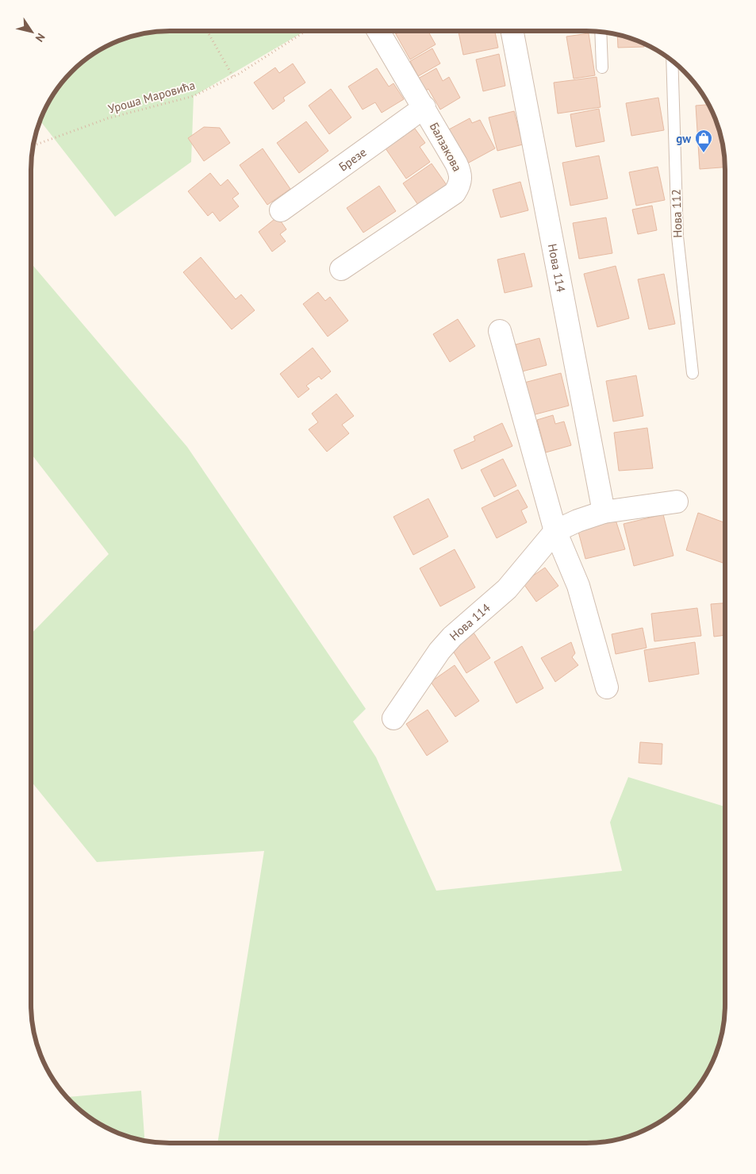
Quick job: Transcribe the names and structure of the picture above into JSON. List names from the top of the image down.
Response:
{
  "streets": {
    "street": ["Балзакова", "Брезе", "Нова 114"],
    "lane": ["Нова 112"],
    "path": ["Уроша Маровића"]
  },
  "crossings": [
    ["Балзакова", "Брезе"]
  ],
  "places": {
    "shop": ["gw"]
  },
  "north": "bottom right"
}
